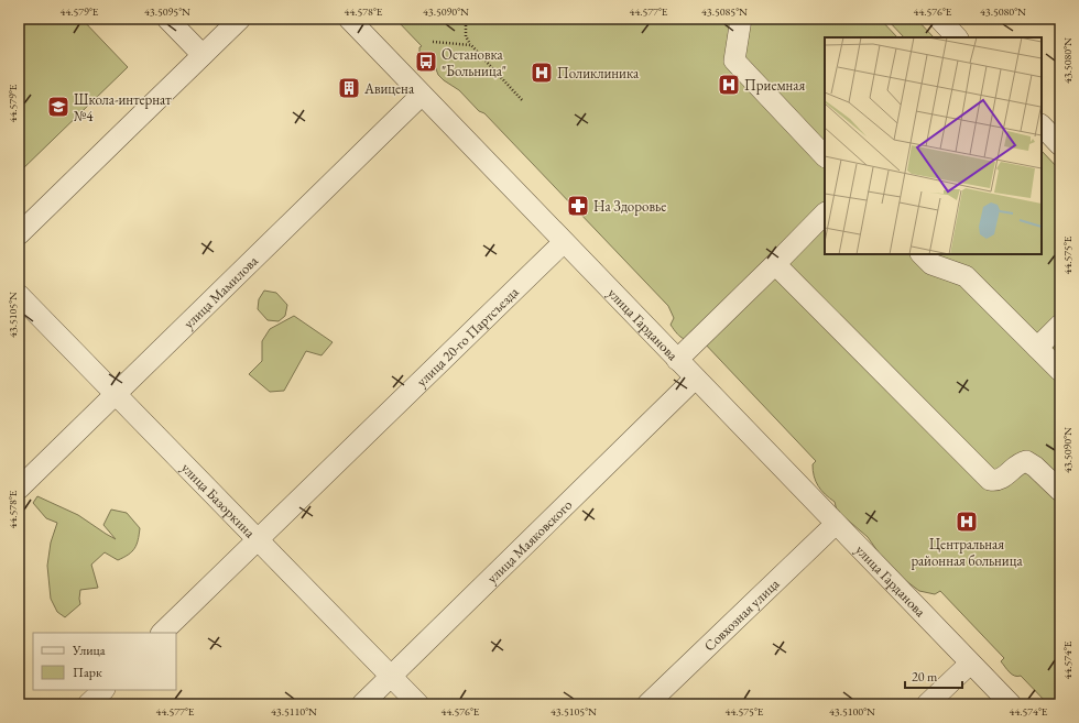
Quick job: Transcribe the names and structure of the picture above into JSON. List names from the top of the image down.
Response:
{
  "streets": {
    "street": [
      "улица Мамилова",
      "улица Гарданова",
      "улица 20-го Партсъезда",
      "улица Базоркина",
      "улица Маяковского",
      "Совхозная улица"
    ]
  },
  "crossings": [
    ["улица Мамилова", "улица Гарданова"],
    ["улица Мамилова", "улица Базоркина"],
    ["улица Гарданова", "улица 20-го Партсъезда"],
    ["улица Гарданова", "улица Маяковского"],
    ["улица Гарданова", "Совхозная улица"],
    ["улица 20-го Партсъезда", "улица Базоркина"],
    ["улица Базоркина", "улица Маяковского"]
  ],
  "places": {
    "bus stop": ["Остановка \"Больница\""],
    "hospital": ["Поликлиника", "Приемная", "Центральная районная больница"],
    "building": ["Авицена"],
    "school or university": ["Школа-интернат №4"],
    "pharmacy": ["На Здоровье"]
  },
  "legend": ["Улица", "Парк"],
  "scale_bar": "20 m",
  "coordinates": [
    "44.579°E",
    "43.5095°N",
    "44.578°E",
    "43.5090°N",
    "44.577°E",
    "43.5085°N",
    "44.576°E",
    "43.5080°N",
    "44.575°E",
    "43.5105°N",
    "44.574°E",
    "43.5110°N",
    "43.5100°N"
  ]
}
